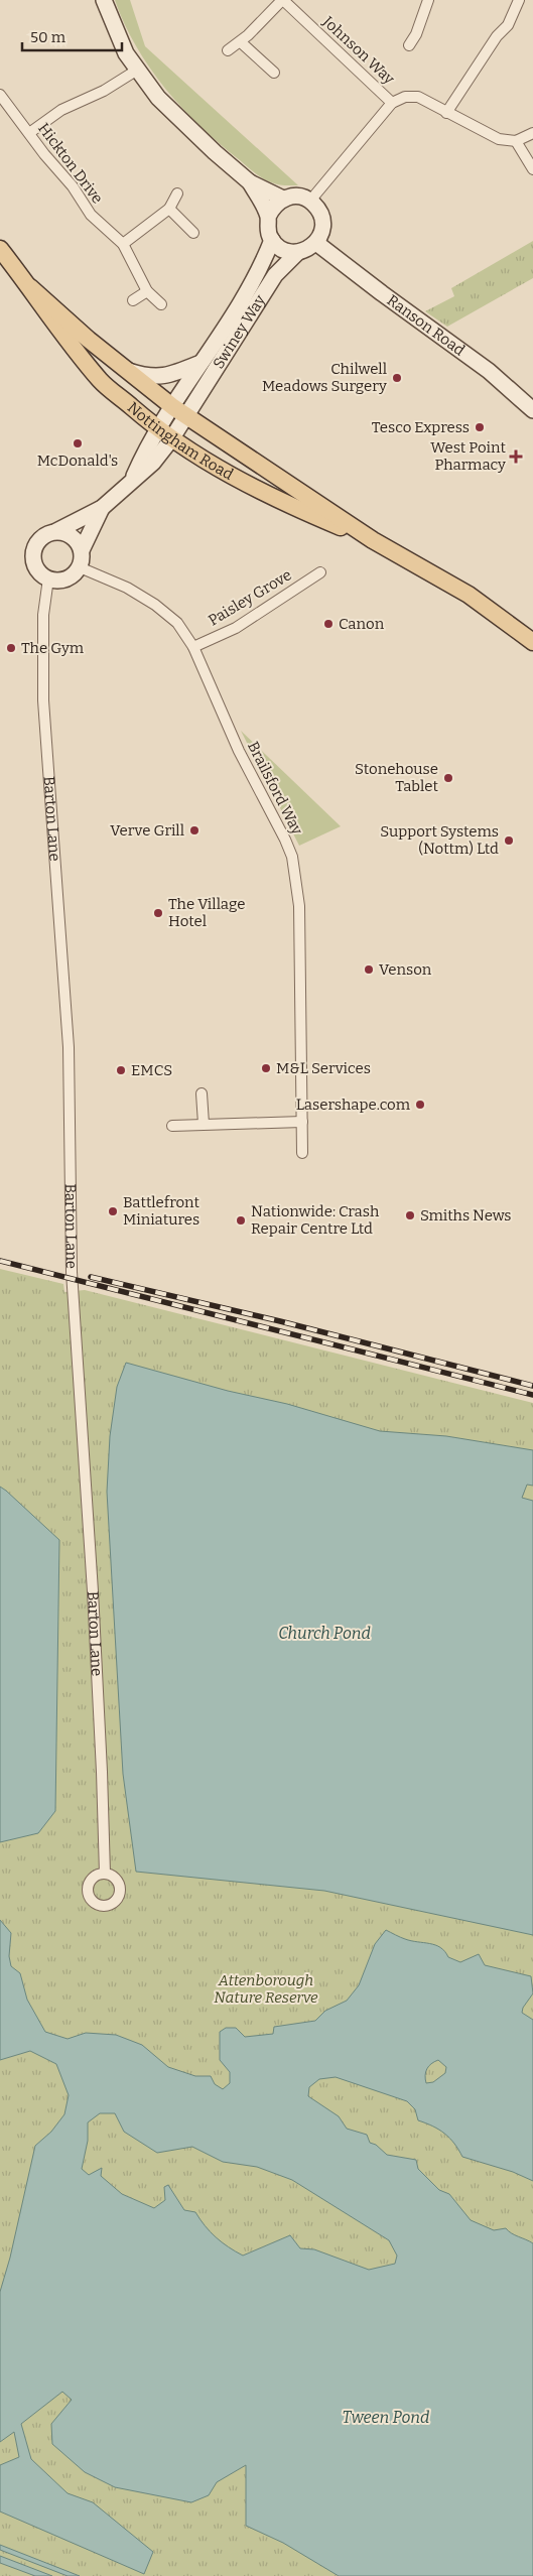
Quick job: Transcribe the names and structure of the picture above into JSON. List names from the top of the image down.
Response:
{
  "streets": {
    "main road": ["Nottingham Road"],
    "street": [
      "Johnson Way",
      "Hickton Drive",
      "Ranson Road",
      "Swiney Way",
      "Paisley Grove",
      "Brailsford Way",
      "Barton Lane"
    ]
  },
  "crossings": [
    ["Ranson Road", "Swiney Way"],
    ["Swiney Way", "Nottingham Road"],
    ["Paisley Grove", "Brailsford Way"],
    ["Brailsford Way", "Barton Lane"]
  ],
  "water": ["Church Pond", "Tween Pond"],
  "parks": ["Attenborough Nature Reserve"],
  "places": {
    "other": [
      "Chilwell Meadows Surgery",
      "Tesco Express",
      "McDonald's",
      "Canon",
      "The Gym",
      "Stonehouse Tablet",
      "Verve Grill",
      "Support Systems (Nottm) Ltd",
      "The Village Hotel",
      "Venson",
      "M&L Services",
      "EMCS",
      "Lasershape.com",
      "Battlefront Miniatures",
      "Smiths News",
      "Nationwide: Crash Repair Centre Ltd"
    ],
    "health": ["West Point Pharmacy"]
  },
  "scale_bar": "50 m"
}
